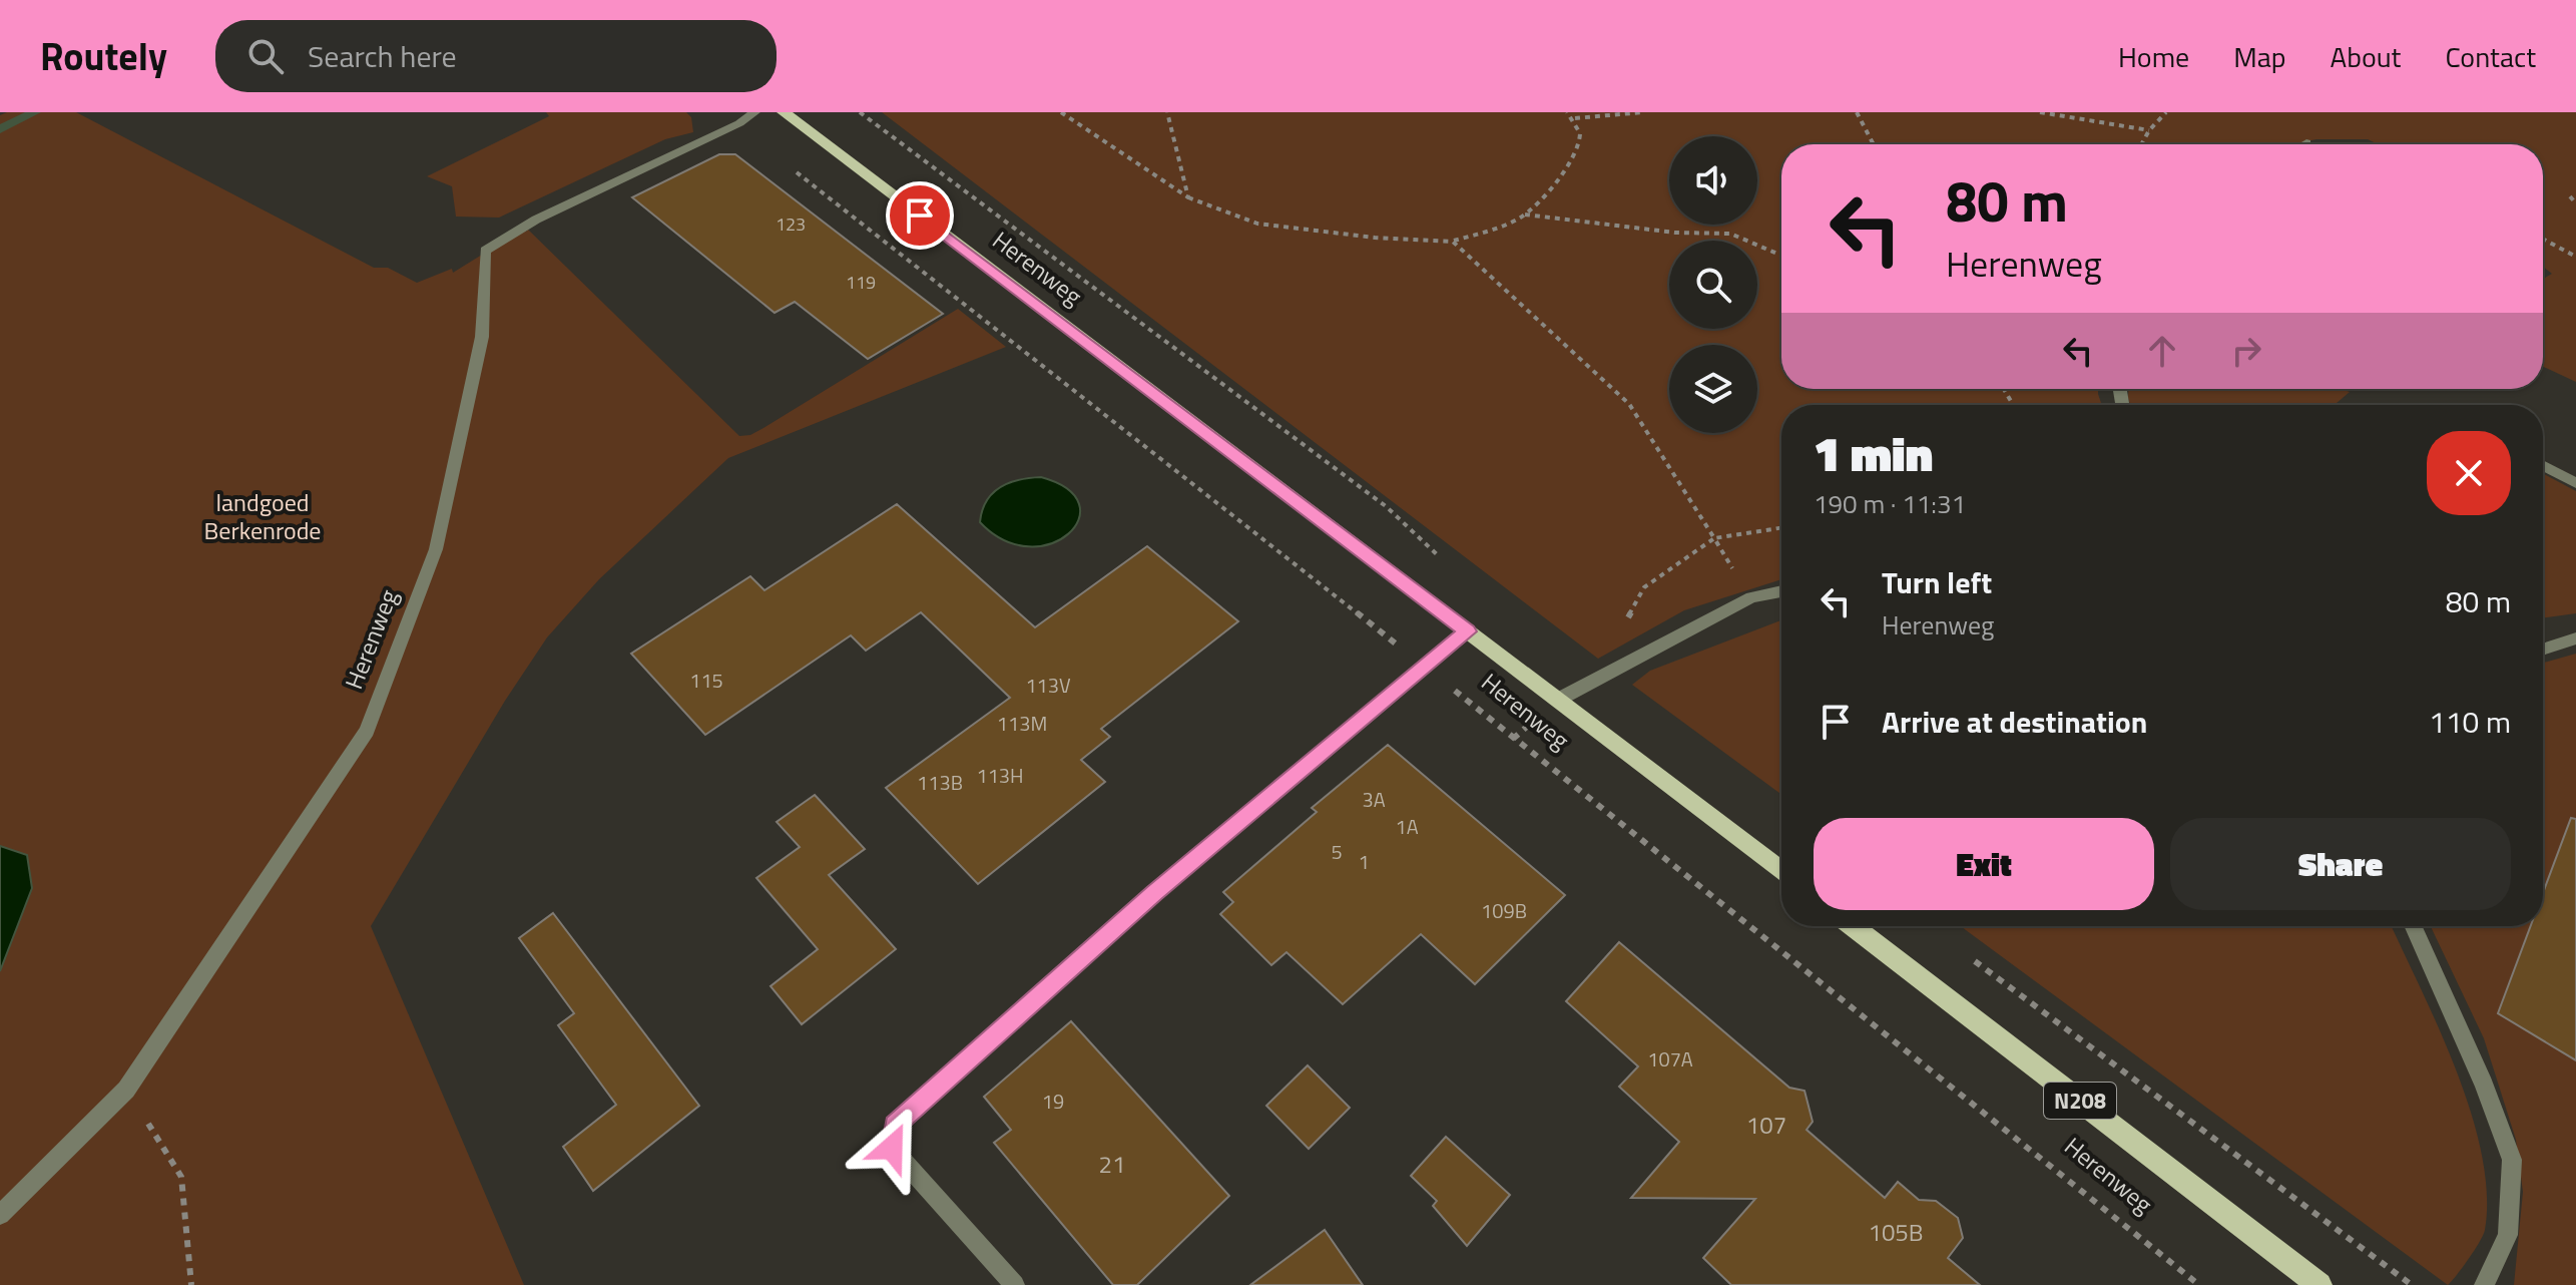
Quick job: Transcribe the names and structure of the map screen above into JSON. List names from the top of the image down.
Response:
{
  "streets": {
    "main road": ["Herenweg", "N208"]
  },
  "parks": ["landgoed Berkenrode"],
  "house_numbers": [
    "123",
    "119",
    "115",
    "113V",
    "113M",
    "113H",
    "113B",
    "3A",
    "1A",
    "5",
    "1",
    "109B",
    "107A",
    "19",
    "107",
    "21",
    "105B"
  ],
  "page": {
    "header": "Routely",
    "search": "Search here",
    "nav": [
      "Home",
      "Map",
      "About",
      "Contact"
    ],
    "turn": ["80 m", "Herenweg"],
    "heading": ["1 min", "190 m · 11:31"],
    "list": [
      {
        "name": "Turn left",
        "note": "Herenweg",
        "value": "80 m"
      },
      {
        "name": "Arrive at destination",
        "value": "110 m"
      }
    ],
    "buttons": ["Exit", "Share"]
  }
}
